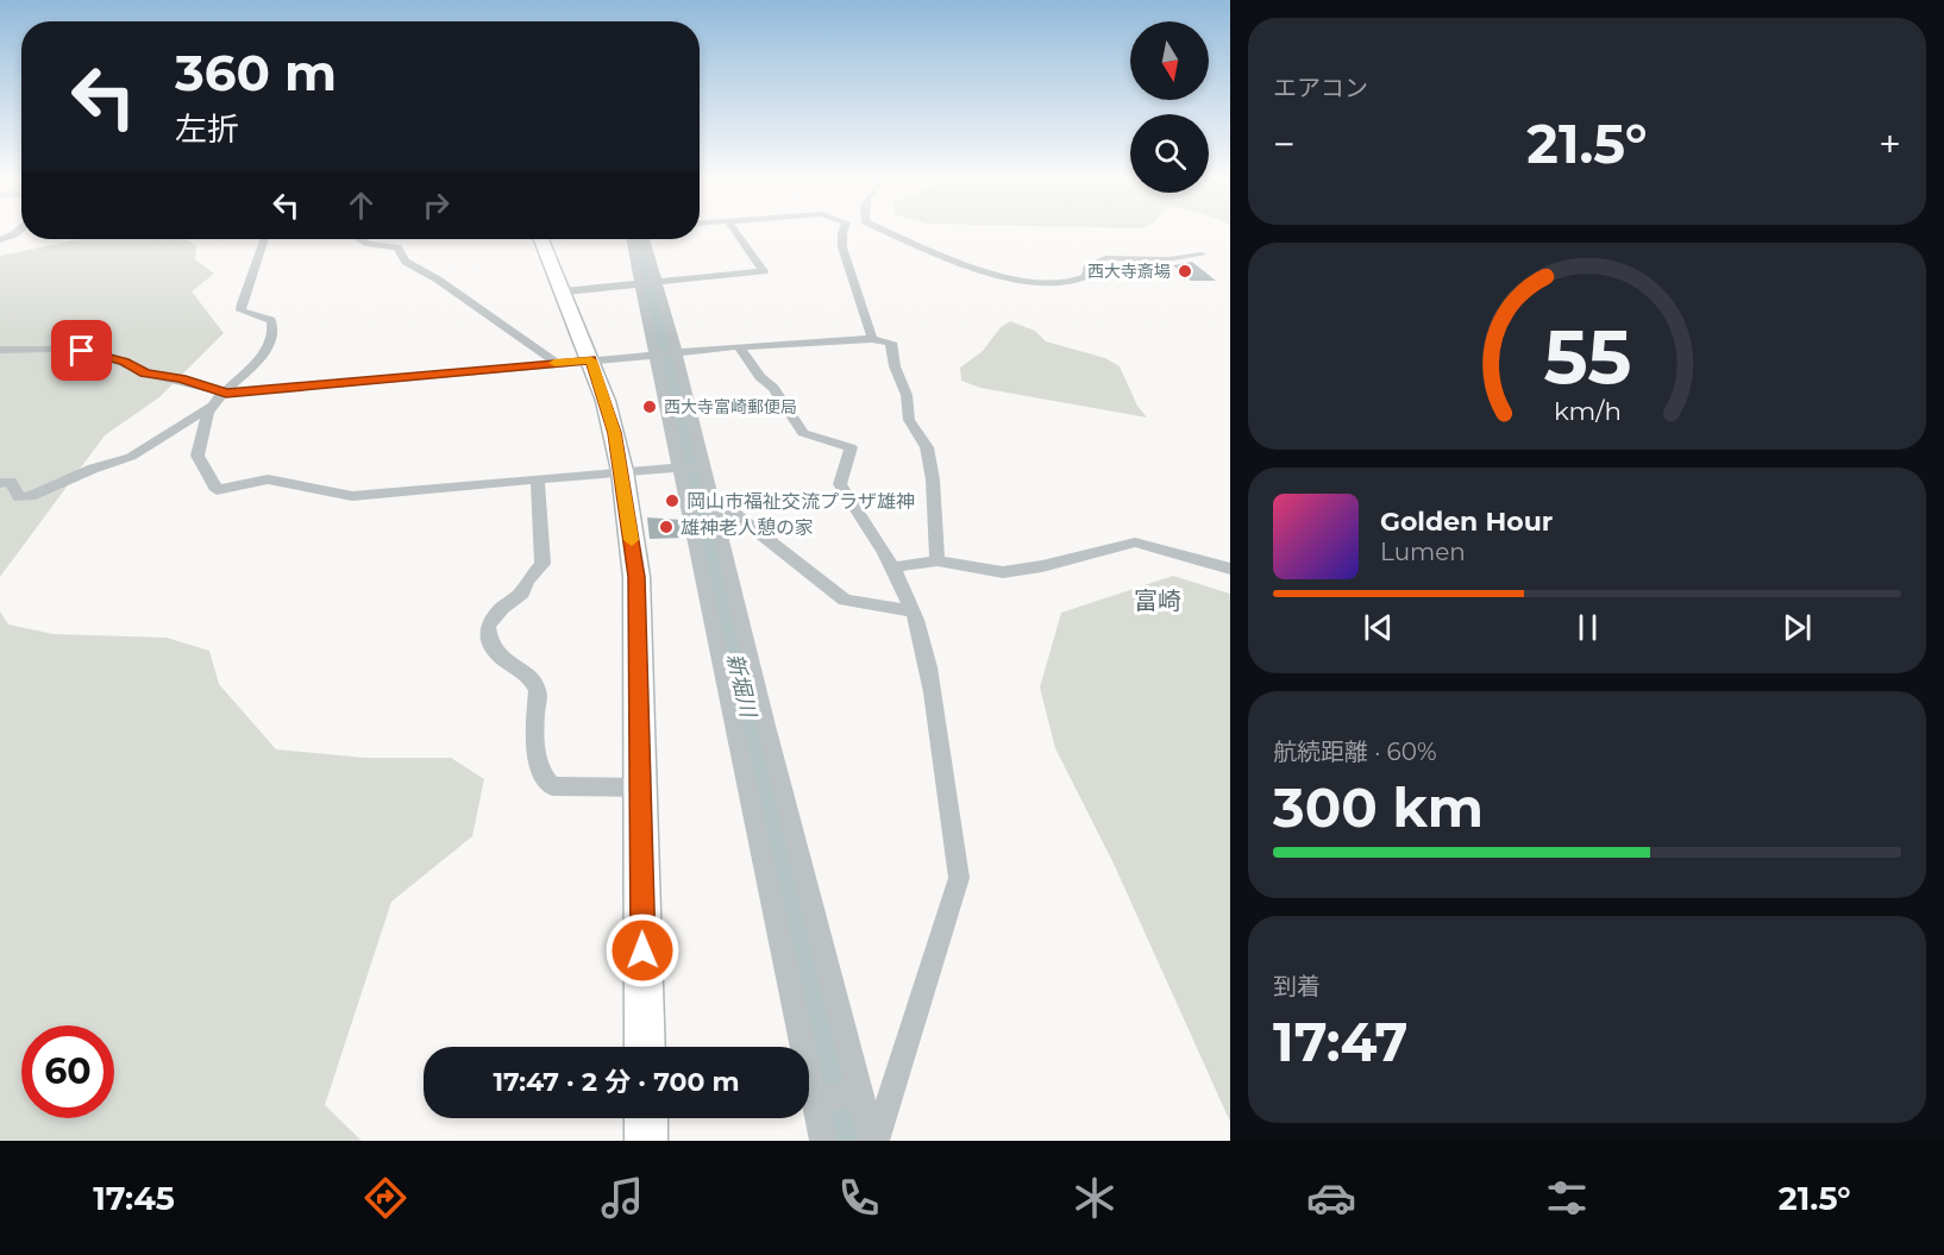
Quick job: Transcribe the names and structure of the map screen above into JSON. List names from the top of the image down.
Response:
{
  "districts": ["富崎"],
  "water": ["新堀川"],
  "places": [
    "西大寺斎場",
    "西大寺富崎郵便局",
    "岡山市福祉交流プラザ雄神",
    "雄神老人憩の家"
  ],
  "north": "bottom",
  "page": {
    "tile": [
      "エアコン",
      ["航続距離 · 60%", "300 km"],
      ["到着", "17:47"]
    ],
    "turn": ["360 m", "左折"],
    "heat": ["−", "21.5°", "+"],
    "song": ["Golden Hour", "Lumen"],
    "limit": "60",
    "trip": "17:47 · 2 分 · 700 m",
    "tabs": ["17:45", "21.5°"],
    "gauge": ["55", "km/h"]
  }
}
